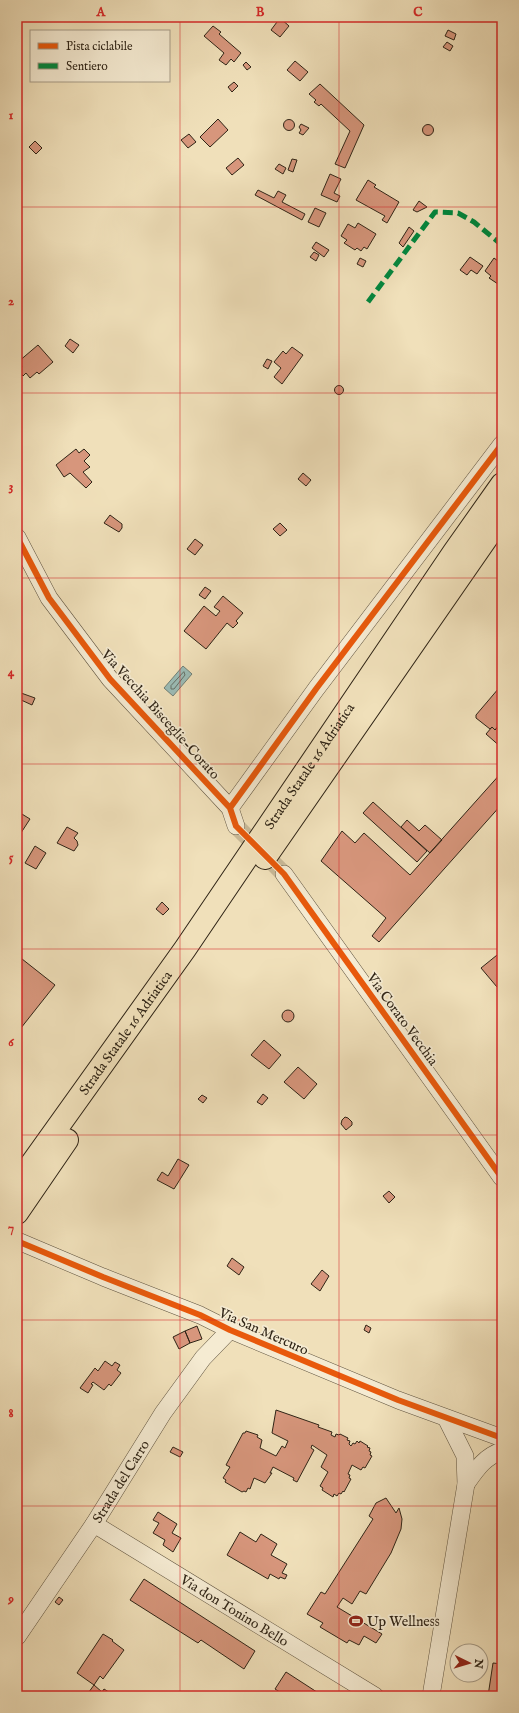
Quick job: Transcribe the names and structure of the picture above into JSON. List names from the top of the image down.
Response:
{
  "streets": {
    "highway": ["Strada Statale 16 Adriatica"],
    "street": [
      "Via Vecchia Bisceglie-Corato",
      "Via Corato Vecchia",
      "Via San Mercuro",
      "Strada del Carro",
      "Via don Tonino Bello"
    ]
  },
  "crossings": [
    ["Via San Mercuro", "Strada del Carro"],
    ["Strada del Carro", "Via don Tonino Bello"]
  ],
  "places": {
    "sports": ["Up Wellness"]
  },
  "legend": ["Pista ciclabile", "Sentiero"],
  "north": "right",
  "grid": {
    "columns": ["A", "B", "C"],
    "rows": [
      "1",
      "2",
      "3",
      "4",
      "5",
      "6",
      "7",
      "8",
      "9"
    ]
  }
}
